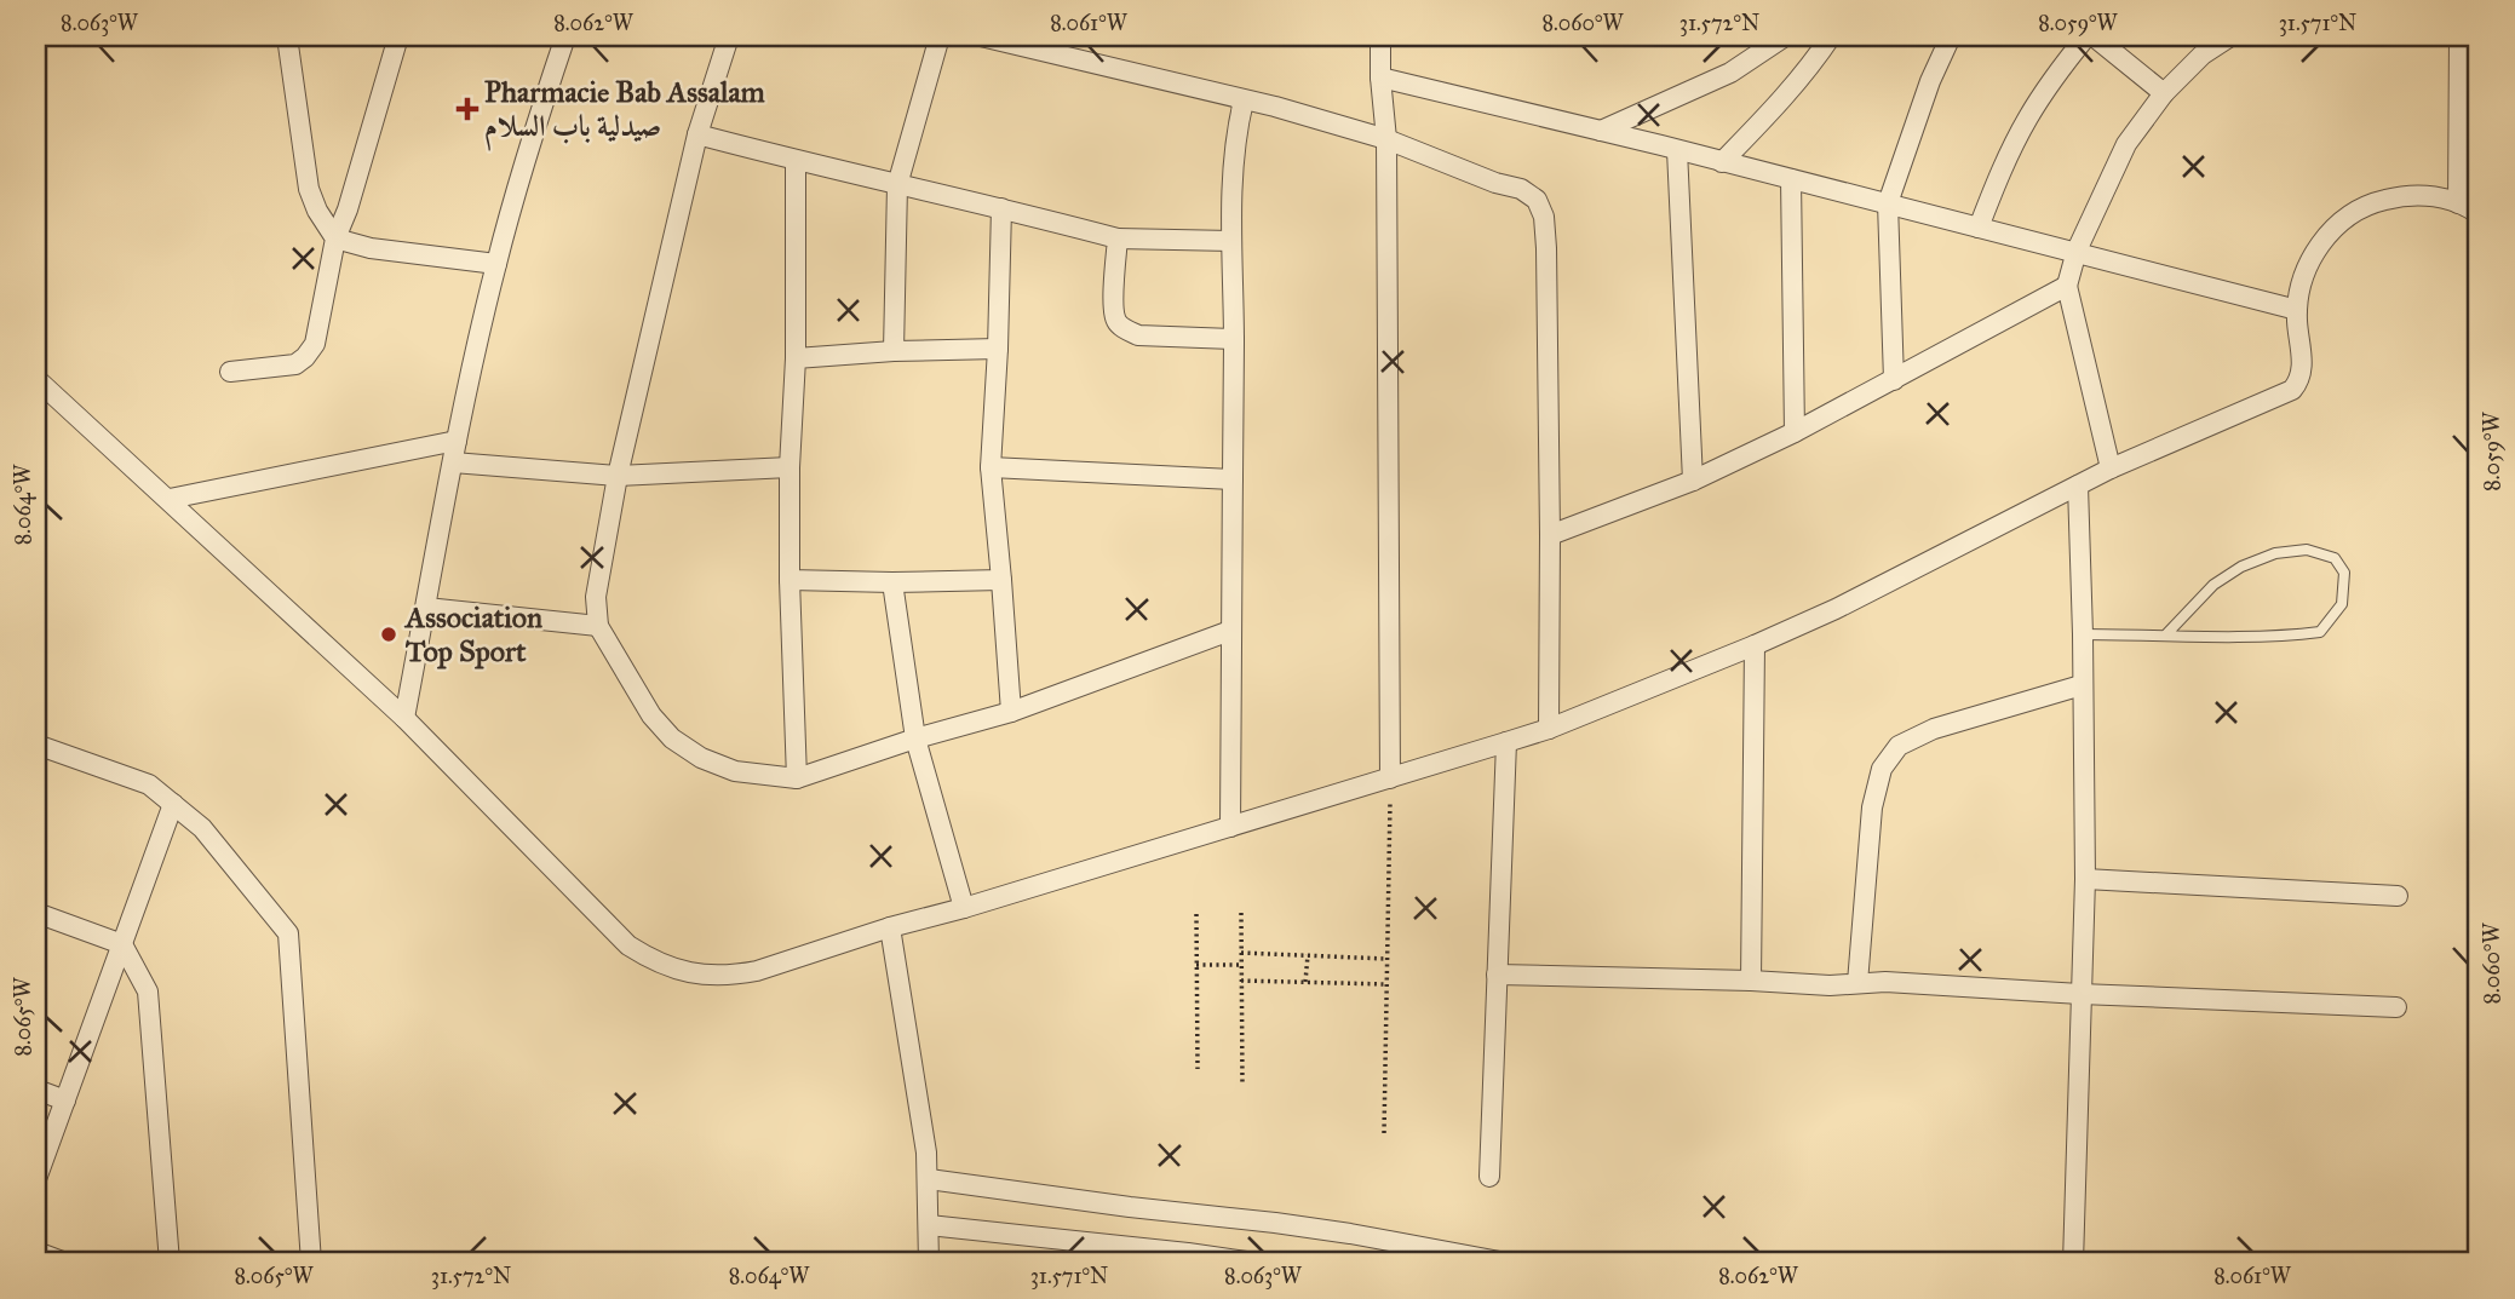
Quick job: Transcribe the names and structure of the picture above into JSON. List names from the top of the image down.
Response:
{
  "places": {
    "health": ["Pharmacie Bab Assalam صيدلية باب السلام"],
    "other": ["Association Top Sport"]
  },
  "coordinates": [
    "8.063°W",
    "8.062°W",
    "8.061°W",
    "8.060°W",
    "31.572°N",
    "8.059°W",
    "31.571°N",
    "8.064°W",
    "8.065°W"
  ]
}
